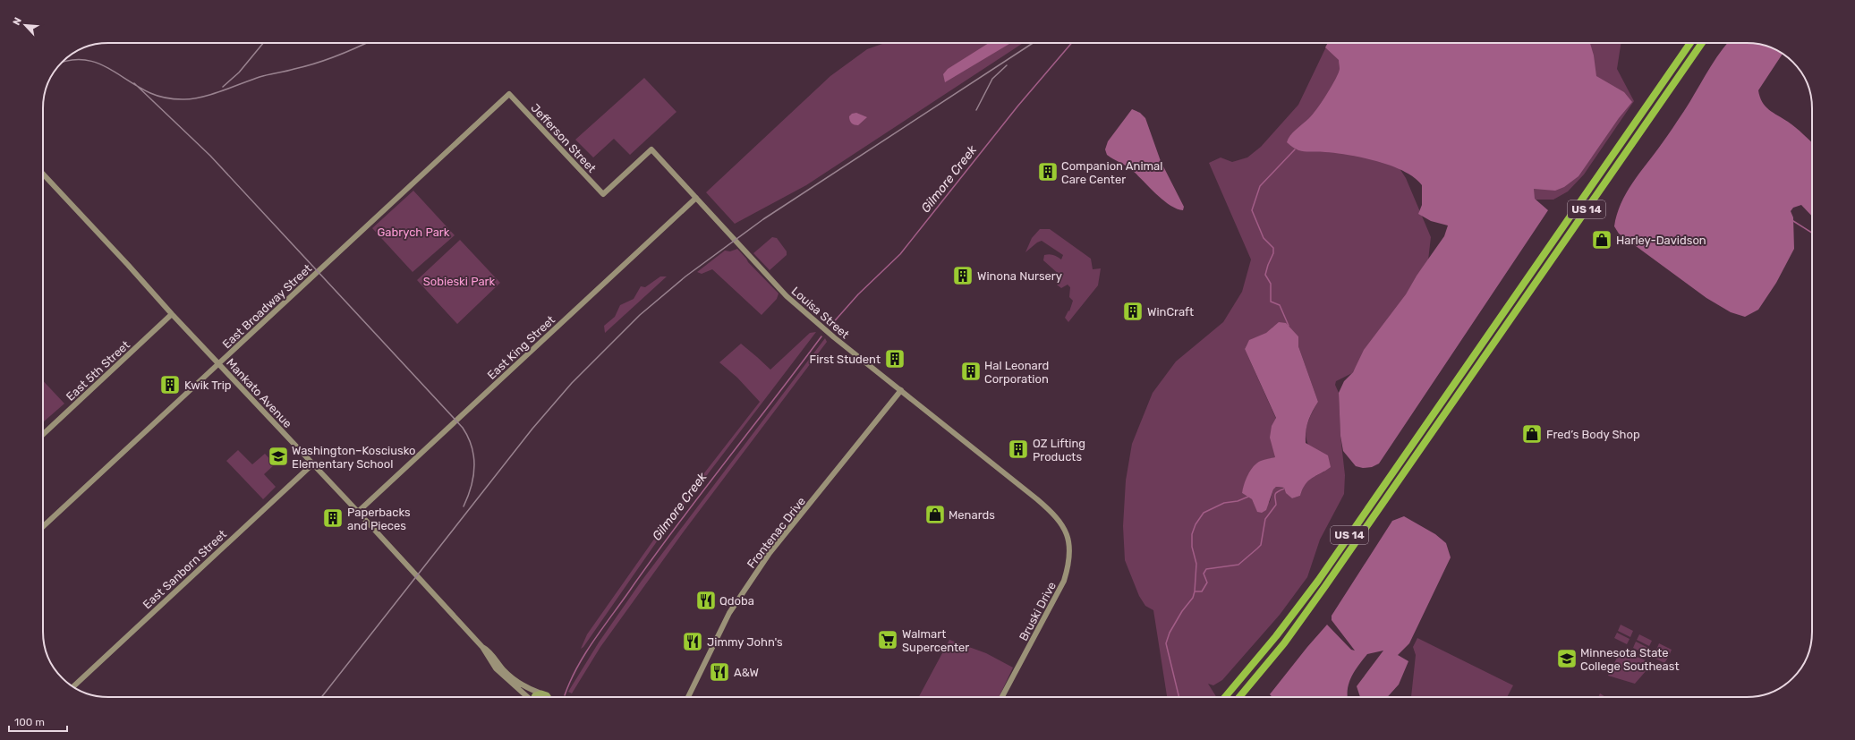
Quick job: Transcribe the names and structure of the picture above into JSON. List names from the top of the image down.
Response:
{
  "streets": {
    "highway": ["US 14"],
    "main road": ["Mankato Avenue"],
    "street": [
      "Jefferson Street",
      "East Broadway Street",
      "Louisa Street",
      "East King Street",
      "East 5th Street",
      "Frontenac Drive",
      "East Sanborn Street",
      "Bruski Drive"
    ]
  },
  "crossings": [
    ["Jefferson Street", "East Broadway Street"],
    ["Jefferson Street", "Louisa Street"],
    ["East Broadway Street", "Mankato Avenue"],
    ["Louisa Street", "East King Street"],
    ["Louisa Street", "Frontenac Drive"],
    ["Louisa Street", "Bruski Drive"],
    ["East King Street", "Mankato Avenue"],
    ["East 5th Street", "Mankato Avenue"],
    ["Mankato Avenue", "East Sanborn Street"]
  ],
  "water": ["Gilmore Creek"],
  "parks": ["Gabrych Park", "Sobieski Park"],
  "places": {
    "building": [
      "Companion Animal Care Center",
      "Winona Nursery",
      "WinCraft",
      "First Student",
      "Hal Leonard Corporation",
      "Kwik Trip",
      "OZ Lifting Products",
      "Paperbacks and Pieces"
    ],
    "shop": ["Harley-Davidson", "Fred’s Body Shop", "Menards"],
    "school or university": ["Washington–Kosciusko Elementary School", "Minnesota State College Southeast"],
    "restaurant": ["Qdoba", "Jimmy John's", "A&W"],
    "supermarket": ["Walmart Supercenter"]
  },
  "scale_bar": "100 m",
  "north": "top left"
}
